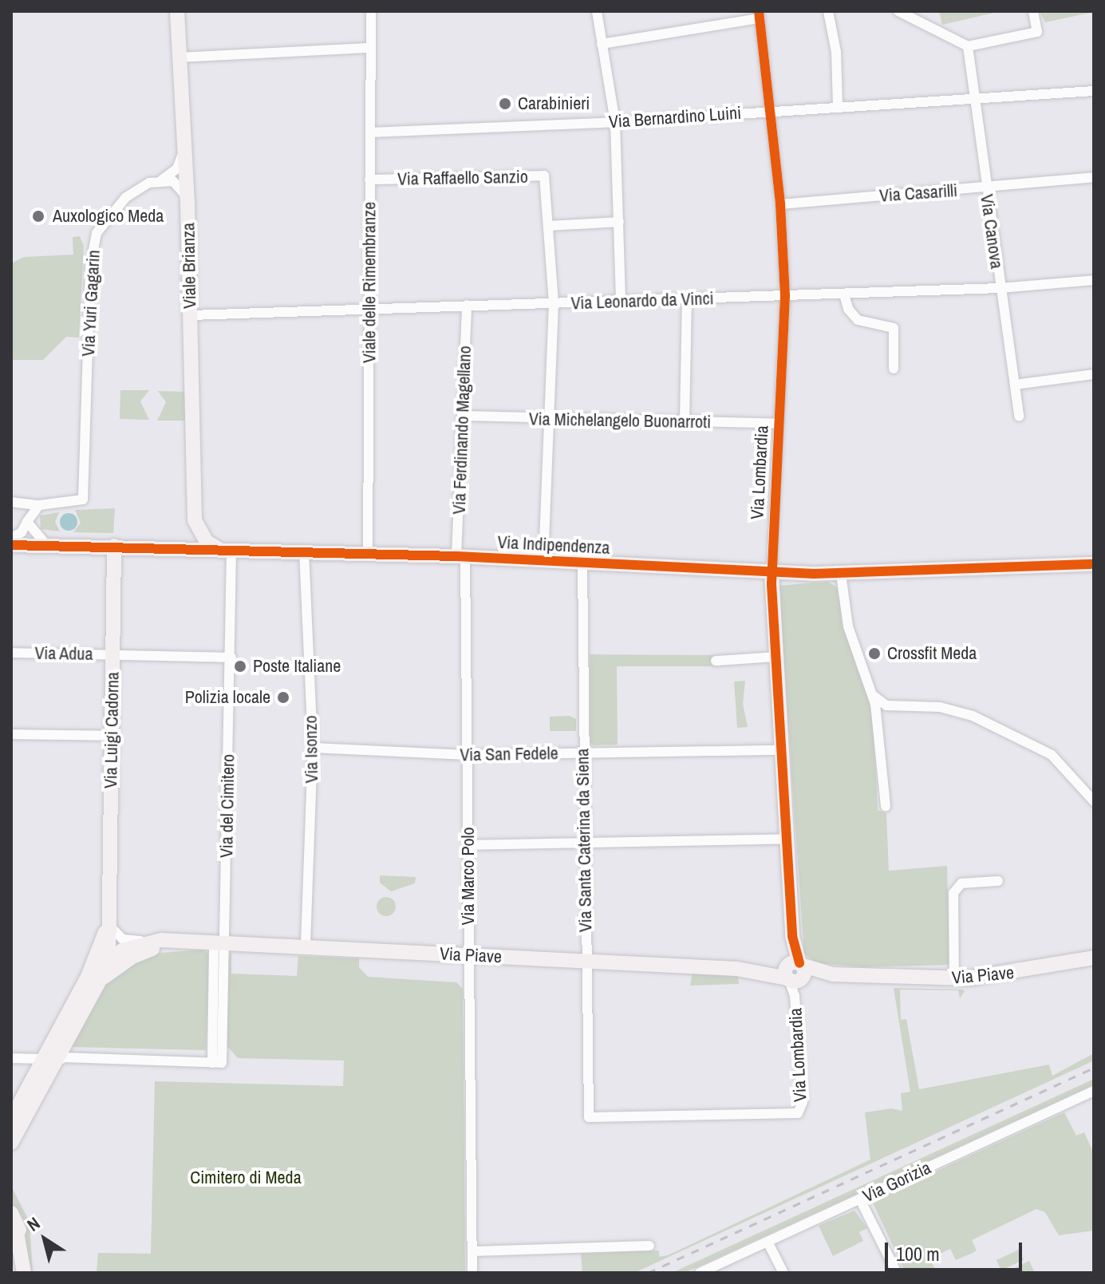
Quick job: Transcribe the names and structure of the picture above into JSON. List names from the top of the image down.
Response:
{
  "streets": {
    "street": [
      "Via Bernardino Luini",
      "Via Raffaello Sanzio",
      "Via Casarilli",
      "Via Canova",
      "Viale Brianza",
      "Viale delle Rimembranze",
      "Via Leonardo da Vinci",
      "Via Yuri Gagarin",
      "Via Michelangelo Buonarroti",
      "Via Ferdinando Magellano",
      "Via Lombardia",
      "Via Indipendenza",
      "Via Adua",
      "Via Luigi Cadorna",
      "Via Isonzo",
      "Via San Fedele",
      "Via del Cimitero",
      "Via Santa Caterina da Siena",
      "Via Marco Polo",
      "Via Piave",
      "Via Gorizia"
    ]
  },
  "crossings": [
    ["Via Bernardino Luini", "Via Canova"],
    ["Via Bernardino Luini", "Viale delle Rimembranze"],
    ["Via Bernardino Luini", "Via Lombardia"],
    ["Via Raffaello Sanzio", "Viale delle Rimembranze"],
    ["Via Raffaello Sanzio", "Via Leonardo da Vinci"],
    ["Via Raffaello Sanzio", "Via Michelangelo Buonarroti"],
    ["Via Raffaello Sanzio", "Via Indipendenza"],
    ["Via Casarilli", "Via Canova"],
    ["Via Casarilli", "Via Lombardia"],
    ["Via Canova", "Via Leonardo da Vinci"],
    ["Viale Brianza", "Via Leonardo da Vinci"],
    ["Viale Brianza", "Via Indipendenza"],
    ["Viale delle Rimembranze", "Via Leonardo da Vinci"],
    ["Viale delle Rimembranze", "Via Indipendenza"],
    ["Via Leonardo da Vinci", "Via Ferdinando Magellano"],
    ["Via Leonardo da Vinci", "Via Lombardia"],
    ["Via Michelangelo Buonarroti", "Via Ferdinando Magellano"],
    ["Via Michelangelo Buonarroti", "Via Lombardia"],
    ["Via Ferdinando Magellano", "Via Indipendenza"],
    ["Via Ferdinando Magellano", "Via Marco Polo"],
    ["Via Lombardia", "Via Indipendenza"],
    ["Via Lombardia", "Via San Fedele"],
    ["Via Lombardia", "Via Santa Caterina da Siena"],
    ["Via Lombardia", "Via Piave"],
    ["Via Indipendenza", "Via Luigi Cadorna"],
    ["Via Indipendenza", "Via Isonzo"],
    ["Via Indipendenza", "Via del Cimitero"],
    ["Via Indipendenza", "Via Santa Caterina da Siena"],
    ["Via Indipendenza", "Via Marco Polo"],
    ["Via Adua", "Via Luigi Cadorna"],
    ["Via Adua", "Via del Cimitero"],
    ["Via Luigi Cadorna", "Via del Cimitero"],
    ["Via Luigi Cadorna", "Via Piave"],
    ["Via Isonzo", "Via San Fedele"],
    ["Via Isonzo", "Via Piave"],
    ["Via San Fedele", "Via Santa Caterina da Siena"],
    ["Via San Fedele", "Via Marco Polo"],
    ["Via del Cimitero", "Via Piave"],
    ["Via Santa Caterina da Siena", "Via Piave"],
    ["Via Marco Polo", "Via Piave"]
  ],
  "parks": ["Cimitero di Meda"],
  "places": [
    "Carabinieri",
    "Auxologico Meda",
    "Crossfit Meda",
    "Poste Italiane",
    "Polizia locale"
  ],
  "scale_bar": "100 m",
  "north": "top left"
}
